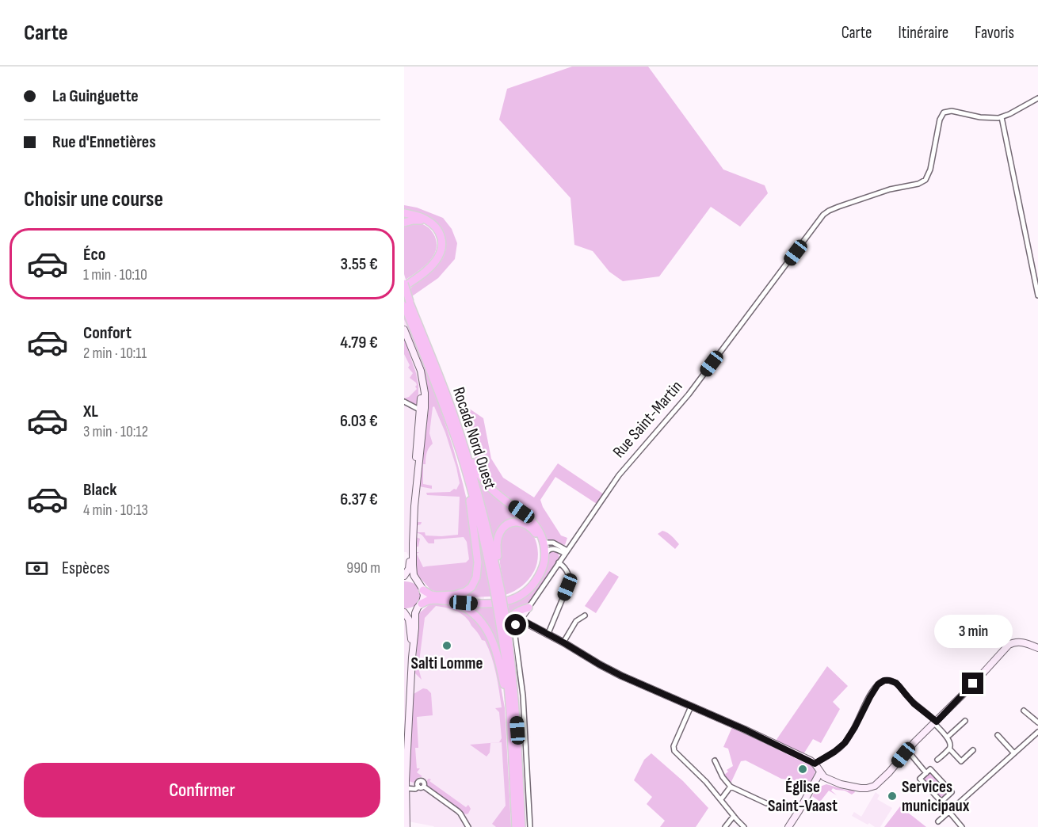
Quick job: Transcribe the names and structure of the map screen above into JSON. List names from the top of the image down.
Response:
{
  "streets": {
    "highway": ["Rocade Nord Ouest"],
    "street": ["Rue Saint-Martin"]
  },
  "places": ["Salti Lomme", "Église Saint-Vaast", "Services municipaux"],
  "page": {
    "header": "Carte",
    "nav": ["Carte", "Itinéraire", "Favoris"],
    "banner": ["La Guinguette", "Rue d'Ennetières"],
    "heading": "Choisir une course",
    "list": [
      {
        "name": "Éco",
        "note": "1 min · 10:10",
        "value": "3.55 €"
      },
      {
        "name": "Confort",
        "note": "2 min · 10:11",
        "value": "4.79 €"
      },
      {
        "name": "XL",
        "note": "3 min · 10:12",
        "value": "6.03 €"
      },
      {
        "name": "Black",
        "note": "4 min · 10:13",
        "value": "6.37 €"
      }
    ],
    "pay": ["Espèces", "990 m"],
    "bubble": "3 min",
    "buttons": "Confirmer"
  }
}
